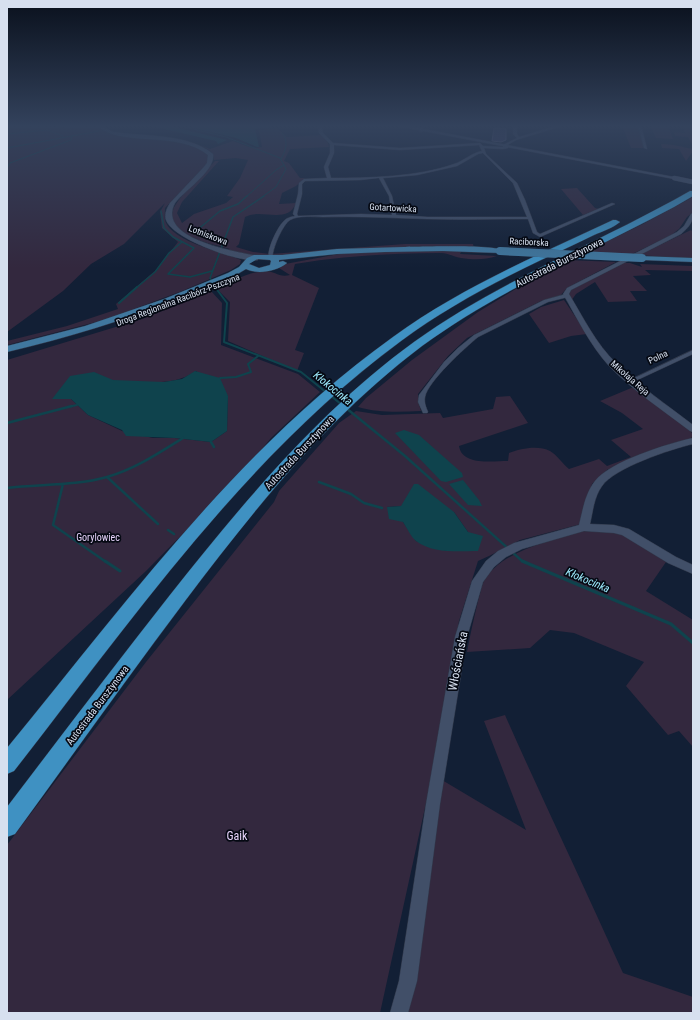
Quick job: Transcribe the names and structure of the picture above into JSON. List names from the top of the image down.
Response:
{
  "streets": {
    "highway": ["Autostrada Bursztynowa"],
    "main road": ["Lotniskowa", "Raciborska", "Droga Regionalna Racibórz-Pszczyna"],
    "street": [
      "Gotartowicka",
      "Polna",
      "Mikołaja Reja",
      "Włościańska"
    ]
  },
  "crossings": [
    ["Lotniskowa", "Droga Regionalna Racibórz-Pszczyna"],
    ["Raciborska", "Droga Regionalna Racibórz-Pszczyna"],
    ["Polna", "Mikołaja Reja"]
  ],
  "water": ["Kłokocinka"],
  "parks": ["Gorylowiec", "Gaik"]
}
